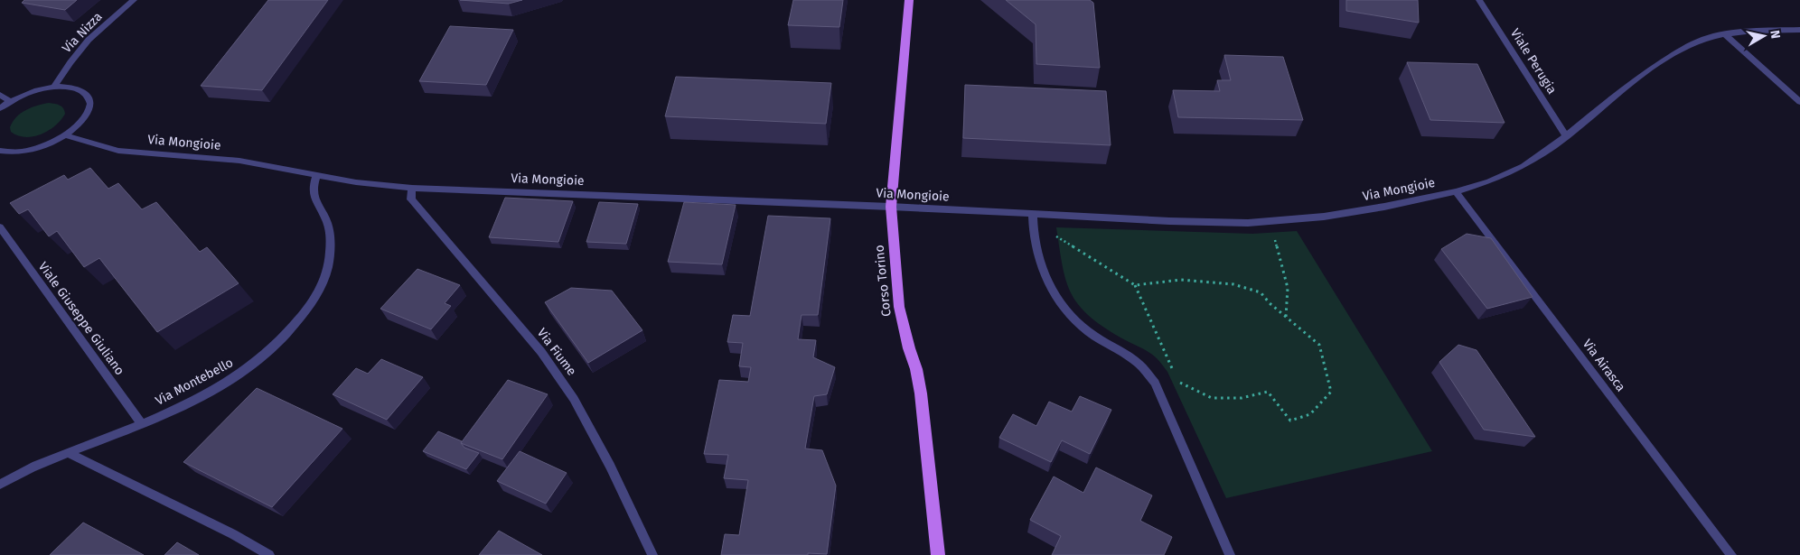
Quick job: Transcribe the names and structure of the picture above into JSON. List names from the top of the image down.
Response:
{
  "streets": {
    "main road": ["Corso Torino"],
    "street": [
      "Via Nizza",
      "Viale Perugia",
      "Via Mongioie",
      "Viale Giuseppe Giuliano",
      "Via Fiume",
      "Via Airasca",
      "Via Montebello"
    ]
  },
  "crossings": [
    ["Viale Perugia", "Via Mongioie"],
    ["Via Mongioie", "Corso Torino"],
    ["Via Mongioie", "Via Fiume"],
    ["Via Mongioie", "Via Airasca"],
    ["Via Mongioie", "Via Montebello"],
    ["Viale Giuseppe Giuliano", "Via Montebello"]
  ],
  "north": "right"
}
